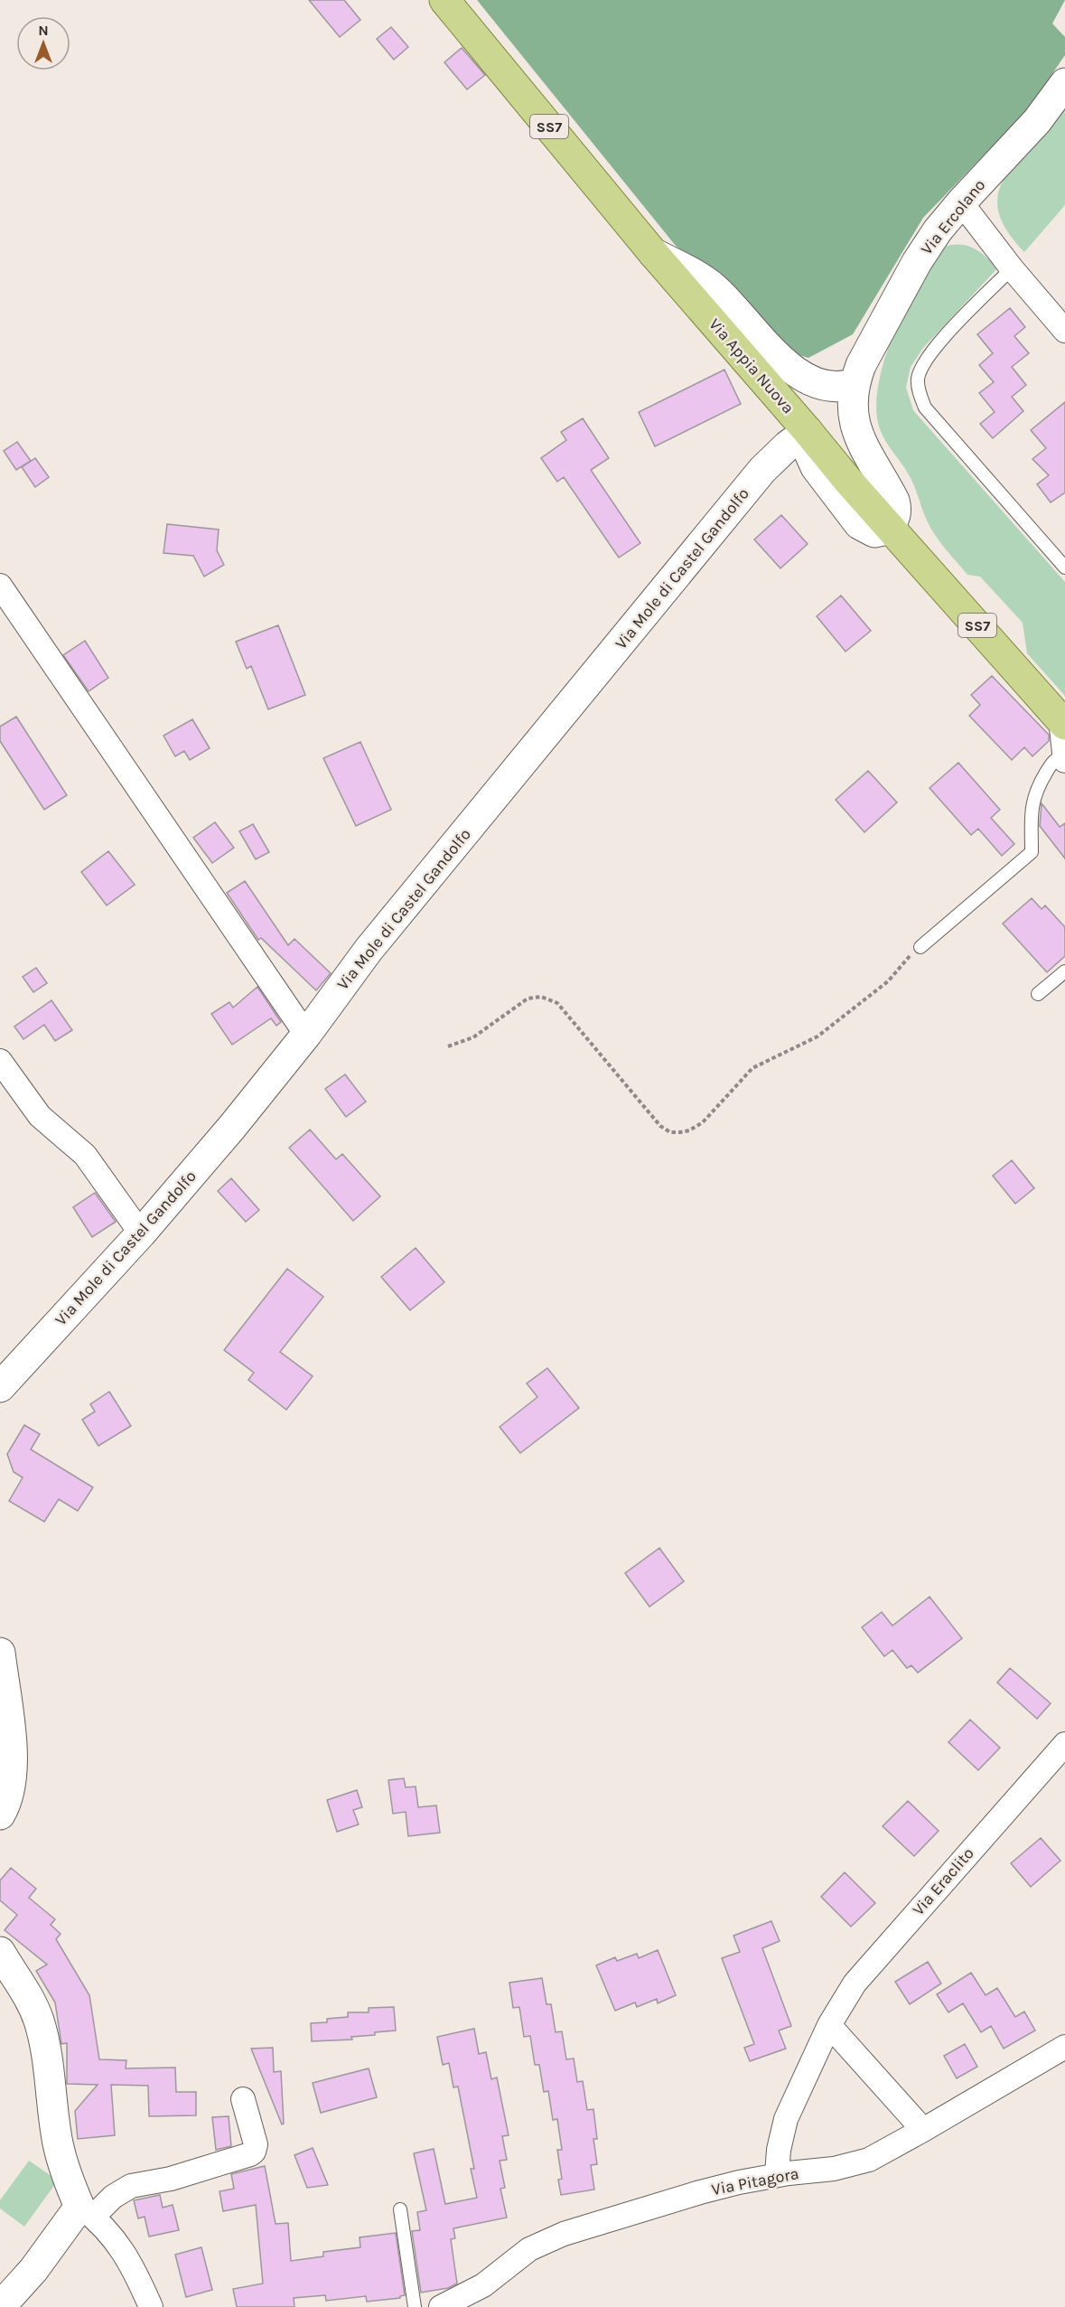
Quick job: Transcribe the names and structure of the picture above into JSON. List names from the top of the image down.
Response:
{
  "streets": {
    "main road": ["SS7", "Via Appia Nuova"],
    "street": [
      "Via Ercolano",
      "Via Mole di Castel Gandolfo",
      "Via Eraclito",
      "Via Pitagora"
    ]
  },
  "crossings": [
    ["Via Appia Nuova", "Via Mole di Castel Gandolfo"],
    ["Via Eraclito", "Via Pitagora"]
  ],
  "north": "top"
}
